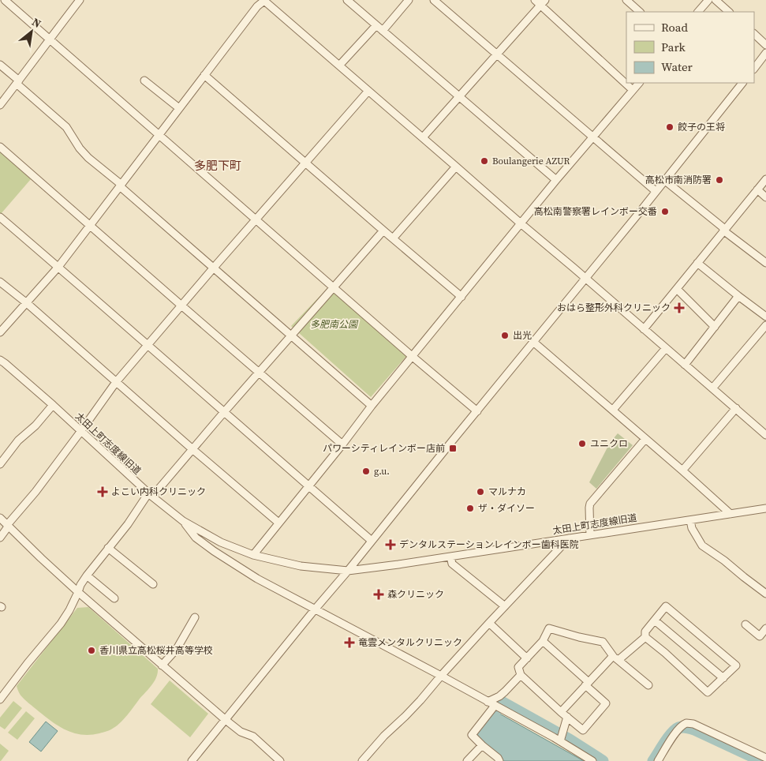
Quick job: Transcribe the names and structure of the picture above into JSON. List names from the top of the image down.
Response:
{
  "streets": {
    "street": ["太田上町志度線旧道"]
  },
  "districts": ["多肥下町"],
  "parks": ["多肥南公園"],
  "places": {
    "other": [
      "餃子の王将",
      "Boulangerie AZUR",
      "高松市南消防署",
      "高松南警察署レインボー交番",
      "出光",
      "ユニクロ",
      "g.u.",
      "マルナカ",
      "ザ・ダイソー",
      "香川県立高松桜井高等学校"
    ],
    "health": [
      "おはら整形外科クリニック",
      "よこい内科クリニック",
      "デンタルステーションレインボー歯科医院",
      "森クリニック",
      "竜雲メンタルクリニック"
    ],
    "transit": ["パワーシティレインボー店前"]
  },
  "legend": ["Road", "Park", "Water"],
  "north": "top right"
}
